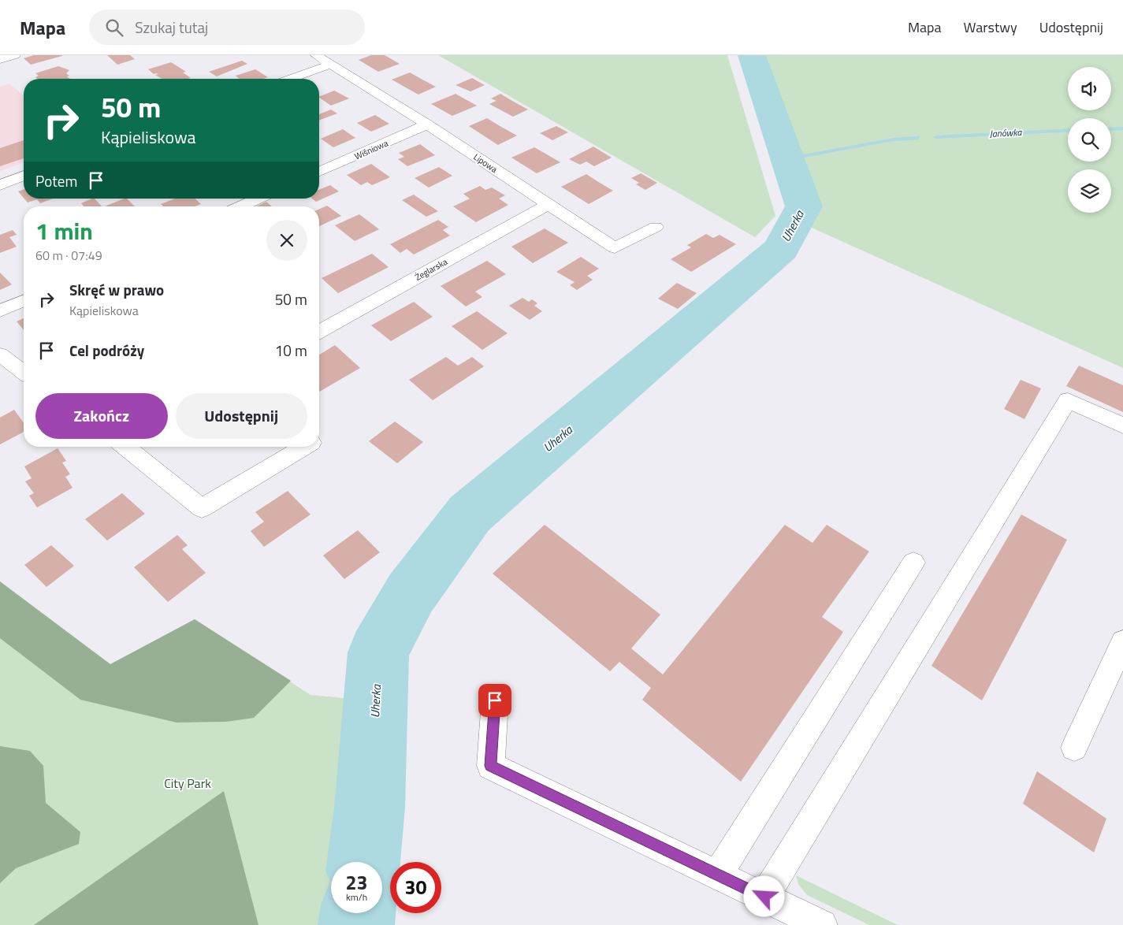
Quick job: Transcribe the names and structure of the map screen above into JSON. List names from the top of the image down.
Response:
{
  "streets": {
    "street": ["Wiśniowa", "Lipowa", "Żeglarska"]
  },
  "crossings": [
    ["Wiśniowa", "Lipowa"],
    ["Lipowa", "Żeglarska"]
  ],
  "water": ["Janówka", "Uherka"],
  "parks": ["City Park"],
  "page": {
    "header": "Mapa",
    "search": "Szukaj tutaj",
    "nav": ["Mapa", "Warstwy", "Udostępnij"],
    "turn": ["50 m", "Kąpieliskowa"],
    "then": "Potem",
    "heading": ["1 min", "60 m · 07:49"],
    "list": [
      {
        "name": "Skręć w prawo",
        "note": "Kąpieliskowa",
        "value": "50 m"
      },
      {
        "name": "Cel podróży",
        "value": "10 m"
      }
    ],
    "buttons": ["Zakończ", "Udostępnij"],
    "speed": "23 km/h",
    "limit": "30"
  }
}
